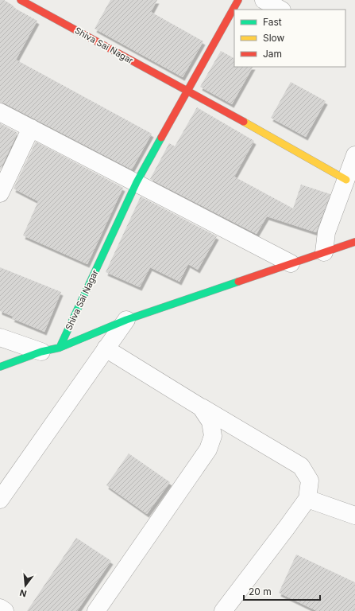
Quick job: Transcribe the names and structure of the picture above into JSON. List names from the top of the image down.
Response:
{
  "streets": {
    "street": ["Shiva Sai Nagar"]
  },
  "legend": ["Fast", "Slow", "Jam"],
  "scale_bar": "20 m",
  "north": "bottom"
}
